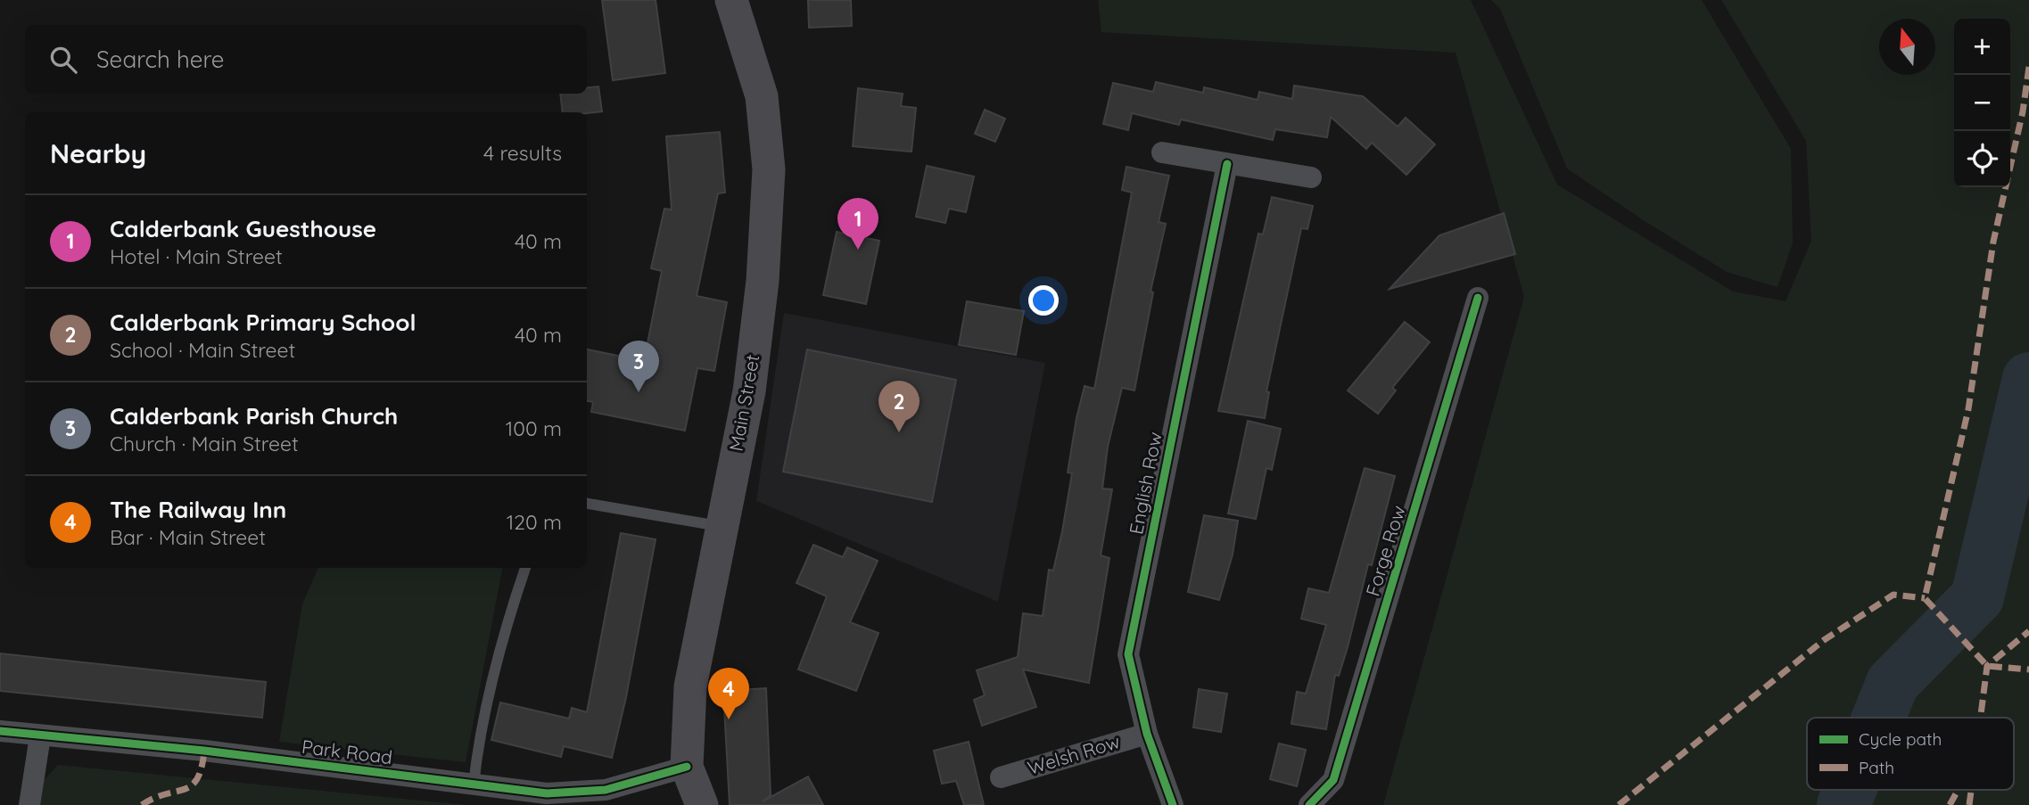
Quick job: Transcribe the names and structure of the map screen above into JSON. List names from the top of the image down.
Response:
{
  "streets": {
    "main road": ["Main Street"],
    "street": [
      "English Row",
      "Forge Row",
      "Park Road",
      "Welsh Row"
    ]
  },
  "crossings": [
    ["Main Street", "Park Road"],
    ["English Row", "Welsh Row"]
  ],
  "legend": ["Cycle path", "Path"],
  "north": "top",
  "page": {
    "map_buttons": ["+", "−"],
    "search": "Search here",
    "heading": ["Nearby", "4 results"],
    "list": [
      {
        "mark": "1",
        "name": "Calderbank Guesthouse",
        "note": "Hotel · Main Street",
        "value": "40 m"
      },
      {
        "mark": "2",
        "name": "Calderbank Primary School",
        "note": "School · Main Street",
        "value": "40 m"
      },
      {
        "mark": "3",
        "name": "Calderbank Parish Church",
        "note": "Church · Main Street",
        "value": "100 m"
      },
      {
        "mark": "4",
        "name": "The Railway Inn",
        "note": "Bar · Main Street",
        "value": "120 m"
      }
    ],
    "pins": [
      "1",
      "3",
      "2",
      "4"
    ]
  }
}
